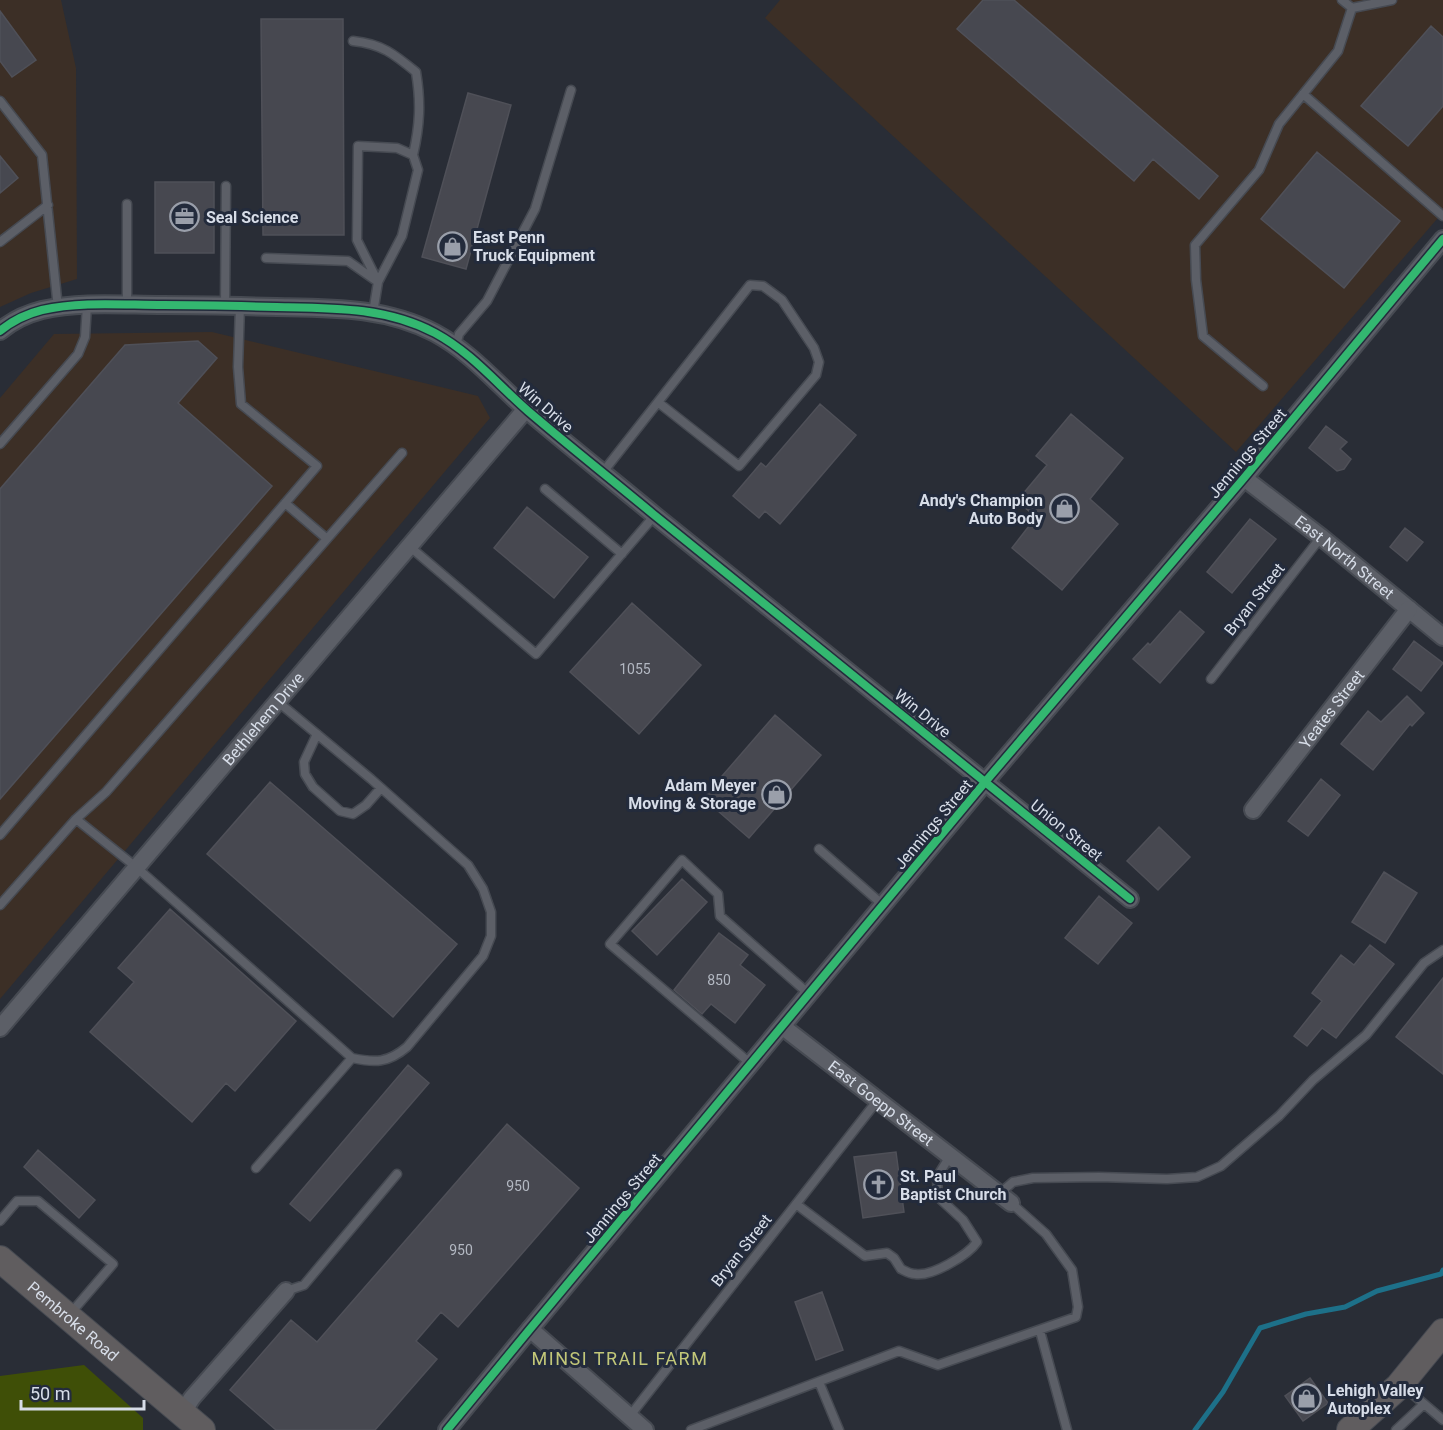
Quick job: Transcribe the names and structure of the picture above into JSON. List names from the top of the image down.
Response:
{
  "streets": {
    "main road": ["Pembroke Road"],
    "street": [
      "Win Drive",
      "Jennings Street",
      "East North Street",
      "Yeates Street",
      "Bethlehem Drive",
      "Union Street",
      "East Goepp Street"
    ],
    "lane": ["Bryan Street"]
  },
  "crossings": [
    ["Win Drive", "Jennings Street"],
    ["Win Drive", "Bethlehem Drive"],
    ["Win Drive", "Union Street"],
    ["Jennings Street", "East North Street"],
    ["Jennings Street", "Union Street"],
    ["Jennings Street", "East Goepp Street"],
    ["East North Street", "Bryan Street"],
    ["East North Street", "Yeates Street"],
    ["Bryan Street", "East Goepp Street"]
  ],
  "districts": ["MINSI TRAIL FARM"],
  "places": {
    "office": ["Seal Science"],
    "shop": [
      "East Penn Truck Equipment",
      "Andy's Champion Auto Body",
      "Adam Meyer Moving & Storage",
      "Lehigh Valley Autoplex"
    ],
    "church": ["St. Paul Baptist Church"]
  },
  "house_numbers": [
    "1055",
    "850",
    "950",
    "950"
  ],
  "scale_bar": "50 m"
}
